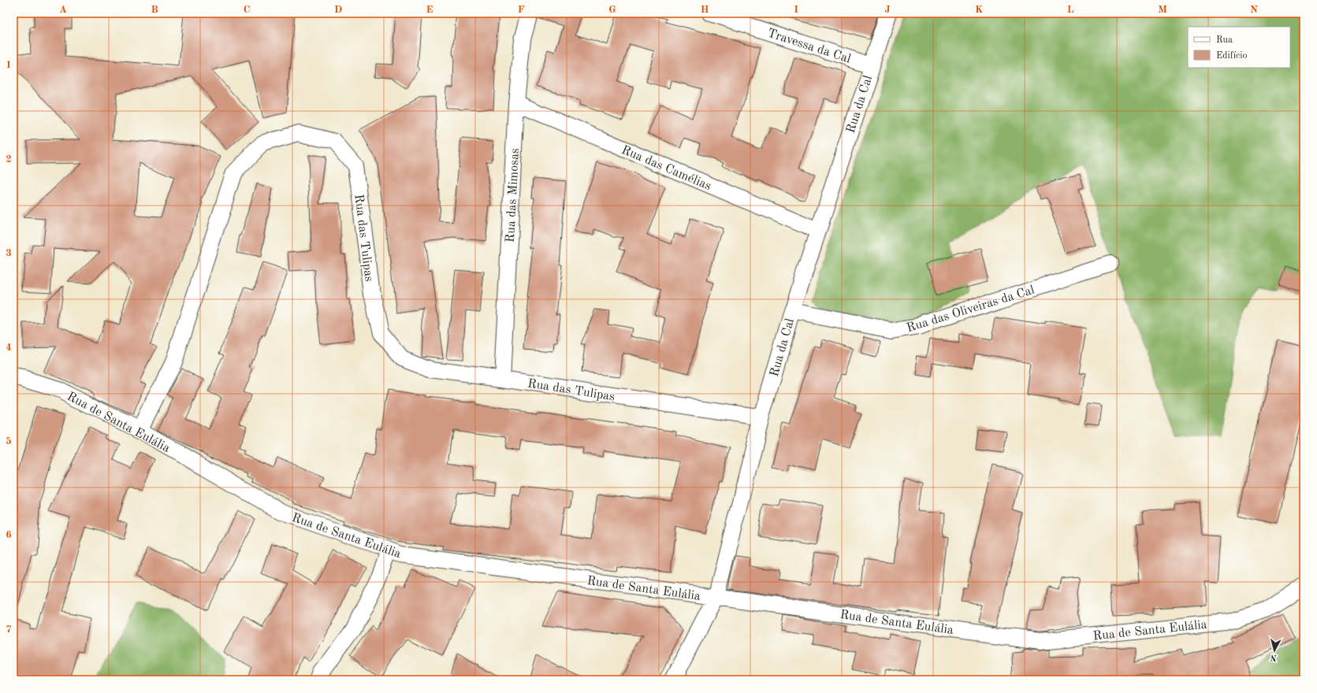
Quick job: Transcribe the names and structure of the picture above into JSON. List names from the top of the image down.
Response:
{
  "streets": {
    "street": [
      "Travessa da Cal",
      "Rua da Cal",
      "Rua das Camélias",
      "Rua das Mimosas",
      "Rua das Tulipas",
      "Rua das Oliveiras da Cal",
      "Rua de Santa Eulália"
    ]
  },
  "crossings": [
    ["Travessa da Cal", "Rua da Cal"],
    ["Rua da Cal", "Rua das Camélias"],
    ["Rua da Cal", "Rua das Tulipas"],
    ["Rua da Cal", "Rua das Oliveiras da Cal"],
    ["Rua da Cal", "Rua de Santa Eulália"],
    ["Rua das Camélias", "Rua das Mimosas"],
    ["Rua das Mimosas", "Rua das Tulipas"],
    ["Rua das Tulipas", "Rua de Santa Eulália"]
  ],
  "legend": ["Rua", "Edifício"],
  "north": "bottom",
  "grid": {
    "columns": [
      "A",
      "B",
      "C",
      "D",
      "E",
      "F",
      "G",
      "H",
      "I",
      "J",
      "K",
      "L",
      "M",
      "N"
    ],
    "rows": [
      "1",
      "2",
      "3",
      "4",
      "5",
      "6",
      "7"
    ]
  }
}
